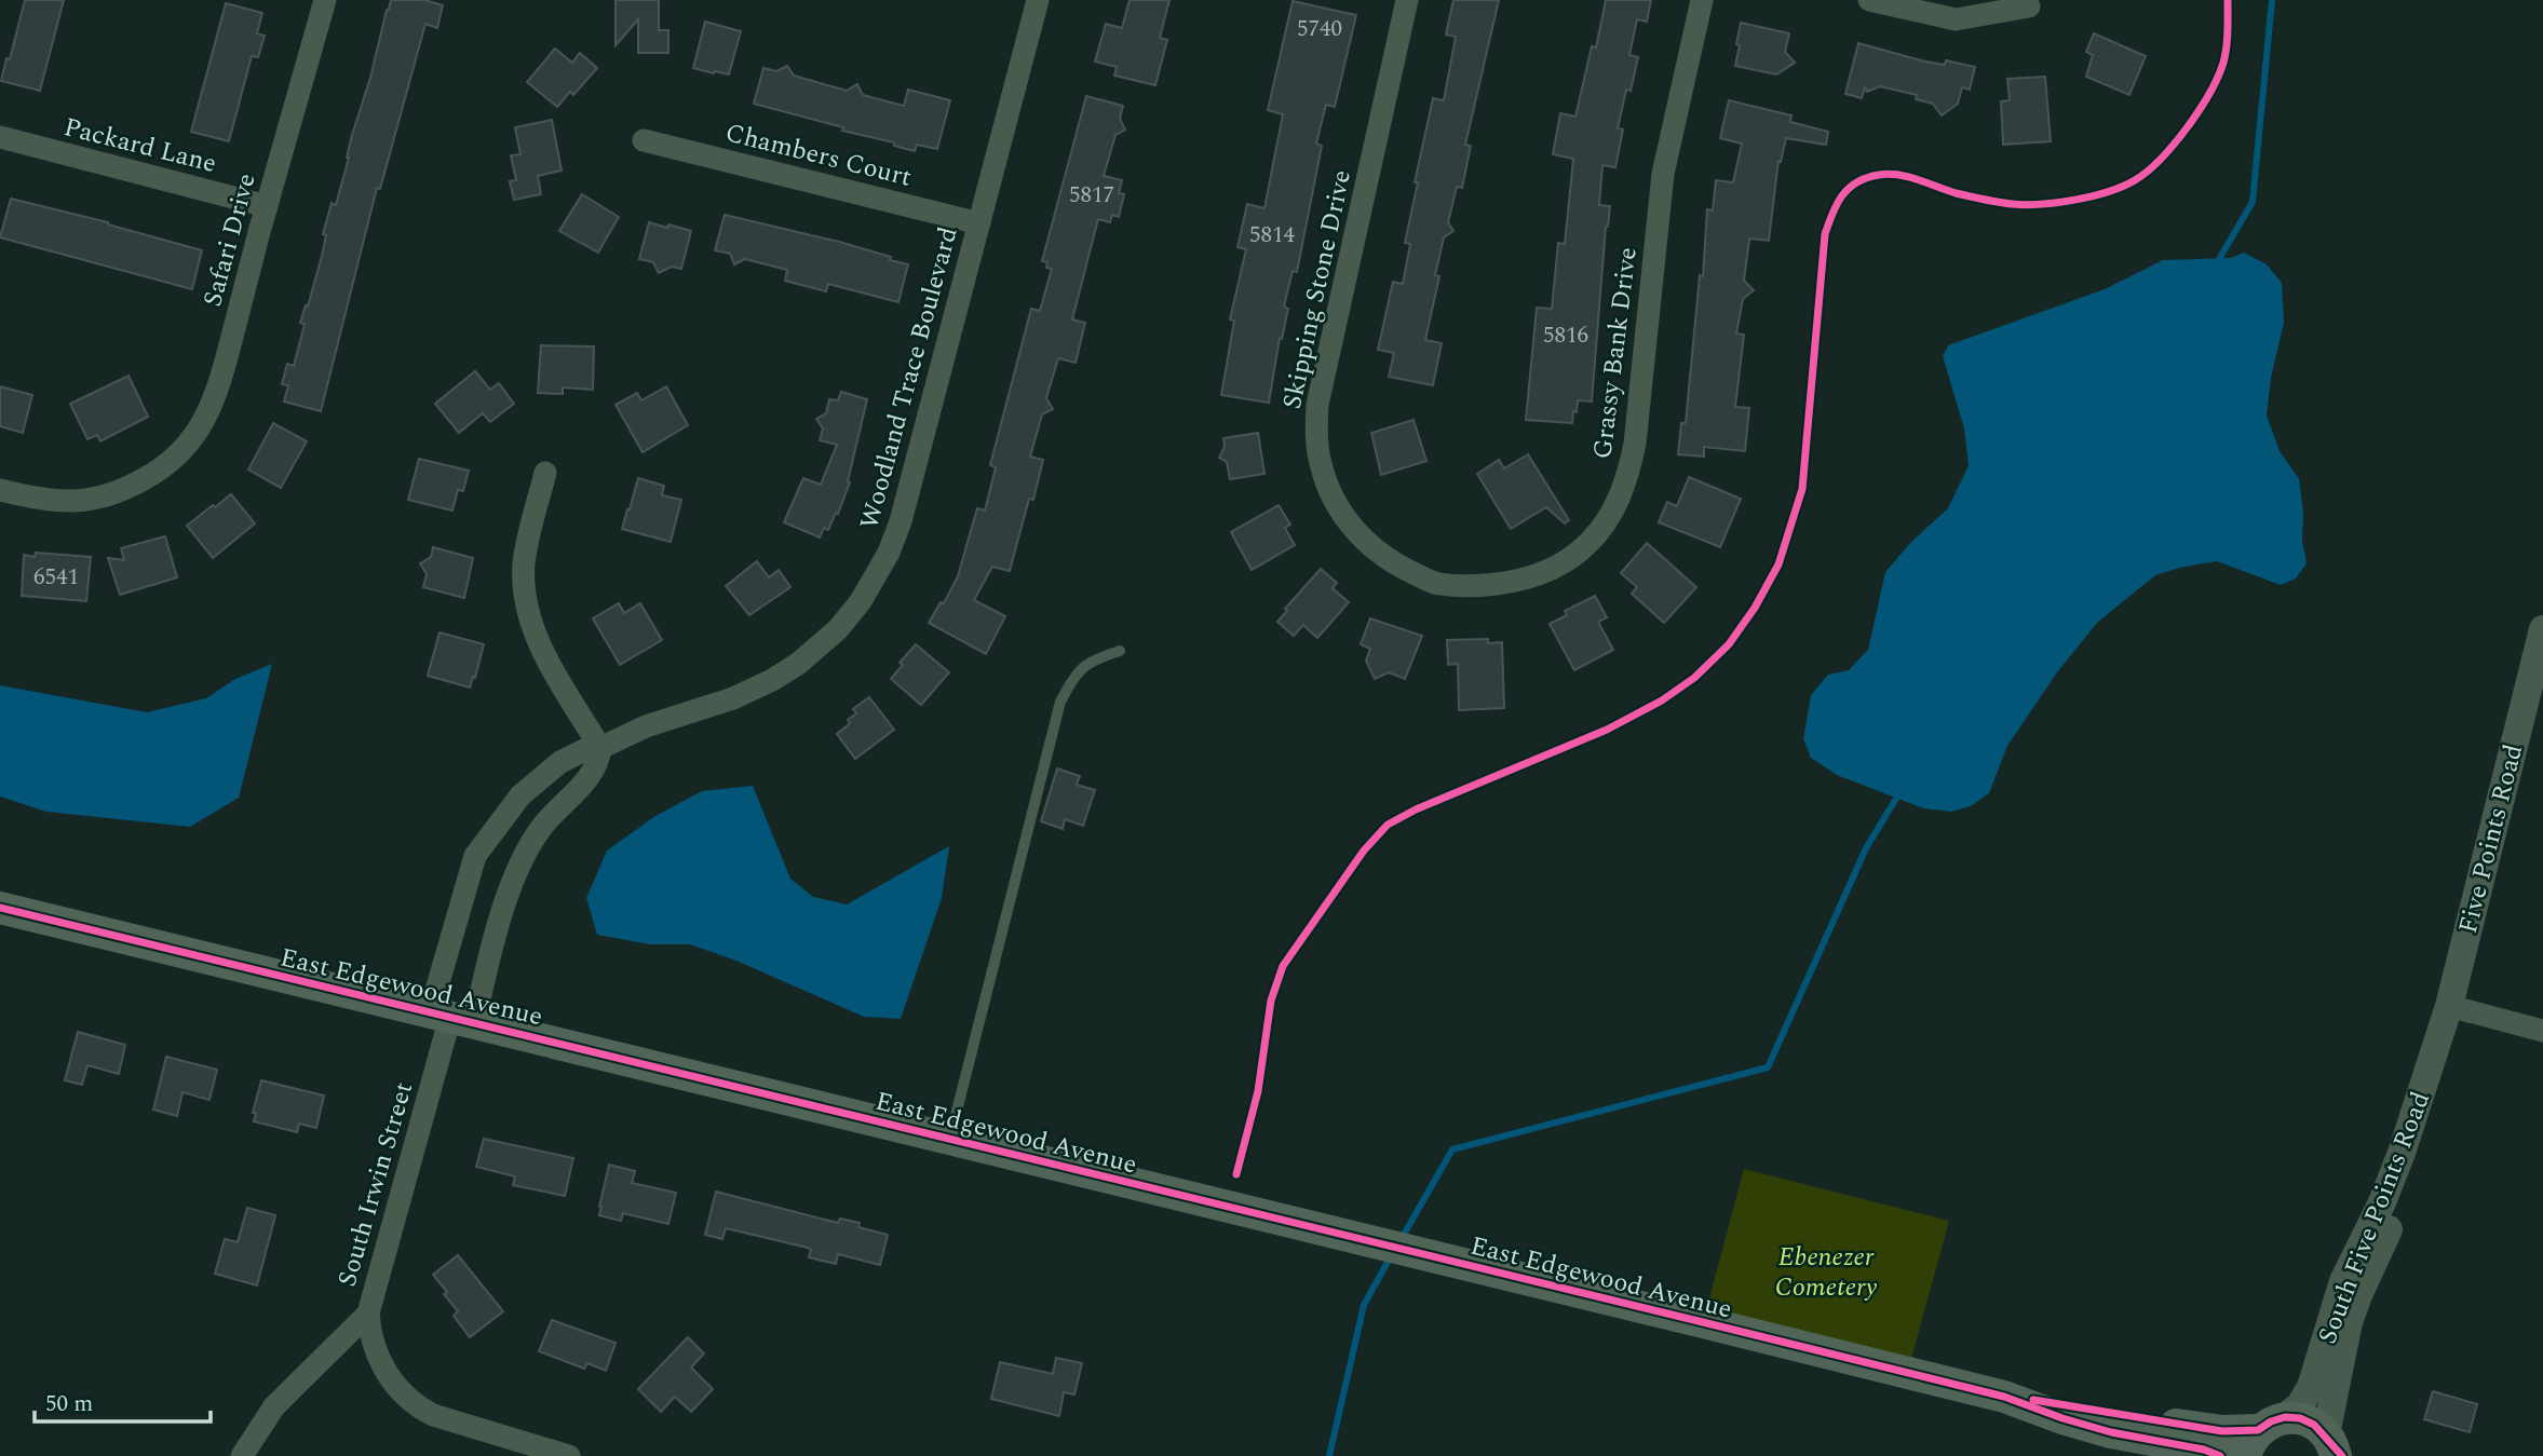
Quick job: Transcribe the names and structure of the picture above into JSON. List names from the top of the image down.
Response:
{
  "streets": {
    "main road": ["East Edgewood Avenue"],
    "street": [
      "Packard Lane",
      "Chambers Court",
      "Safari Drive",
      "Skipping Stone Drive",
      "Grassy Bank Drive",
      "Woodland Trace Boulevard",
      "Five Points Road",
      "South Irwin Street",
      "South Five Points Road"
    ]
  },
  "crossings": [
    ["Packard Lane", "Safari Drive"],
    ["Chambers Court", "Woodland Trace Boulevard"],
    ["Skipping Stone Drive", "Grassy Bank Drive"],
    ["Woodland Trace Boulevard", "East Edgewood Avenue"],
    ["Woodland Trace Boulevard", "South Irwin Street"],
    ["Five Points Road", "South Five Points Road"],
    ["East Edgewood Avenue", "South Irwin Street"],
    ["East Edgewood Avenue", "South Five Points Road"]
  ],
  "parks": ["Ebenezer Cometery"],
  "house_numbers": [
    "5740",
    "5817",
    "5814",
    "5816",
    "6541"
  ],
  "scale_bar": "50 m"
}
